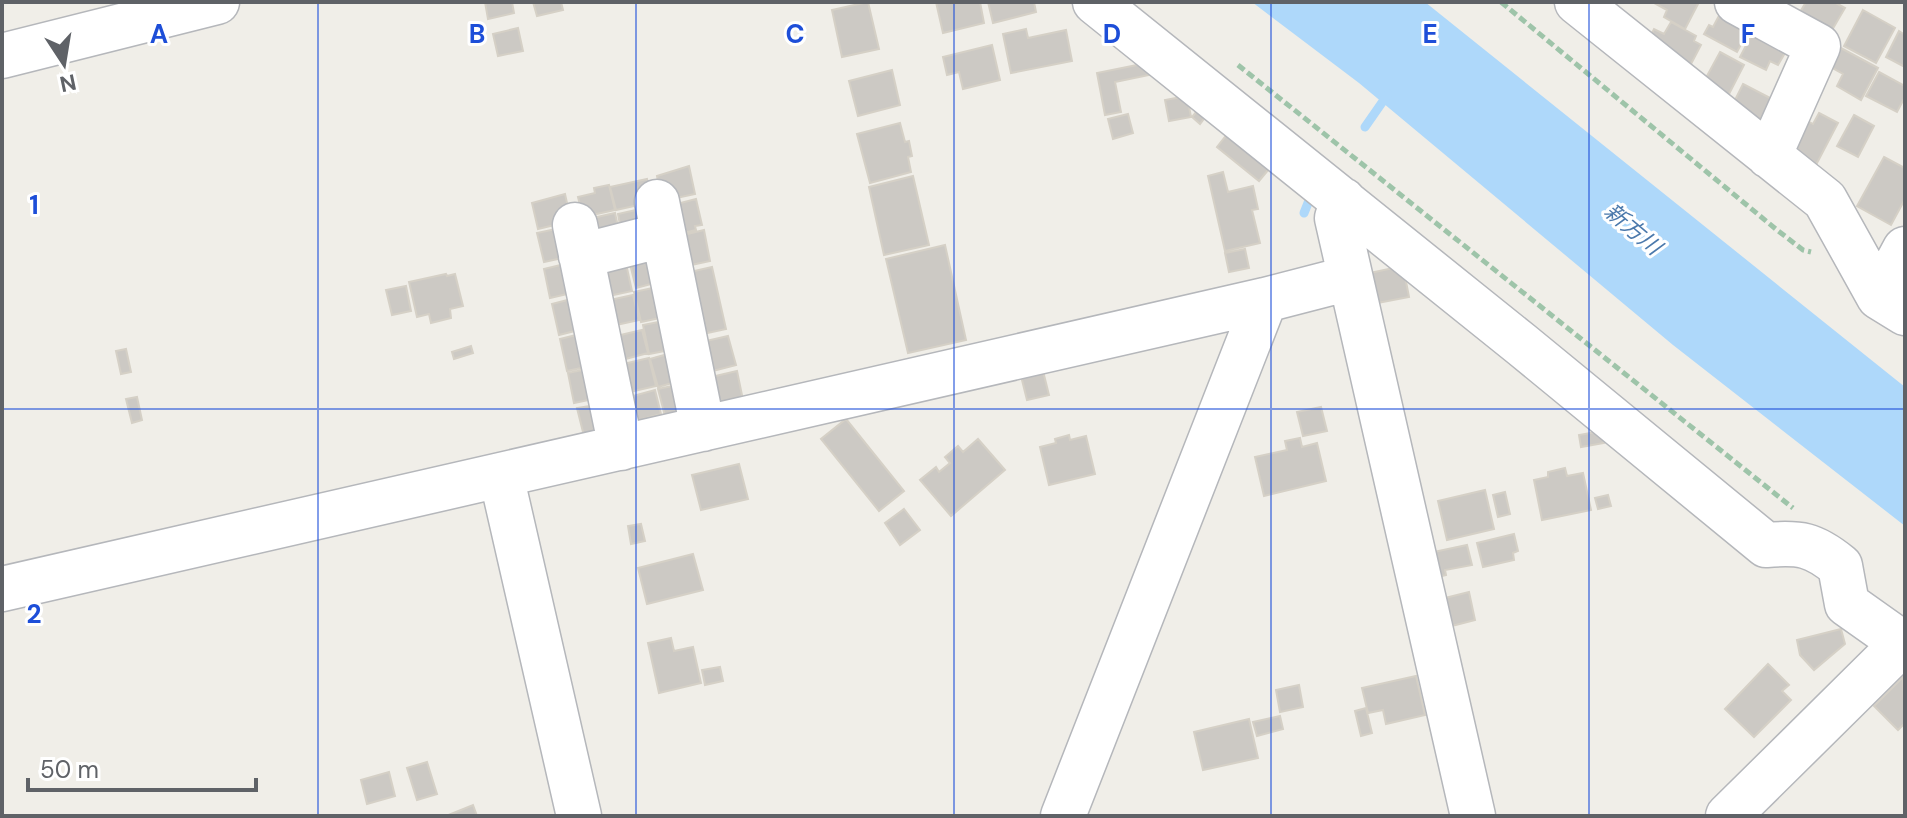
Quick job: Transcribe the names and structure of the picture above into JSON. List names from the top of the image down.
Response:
{
  "water": ["新方川"],
  "scale_bar": "50 m",
  "north": "bottom",
  "grid": {
    "columns": [
      "A",
      "B",
      "C",
      "D",
      "E",
      "F"
    ],
    "rows": ["1", "2"]
  }
}
